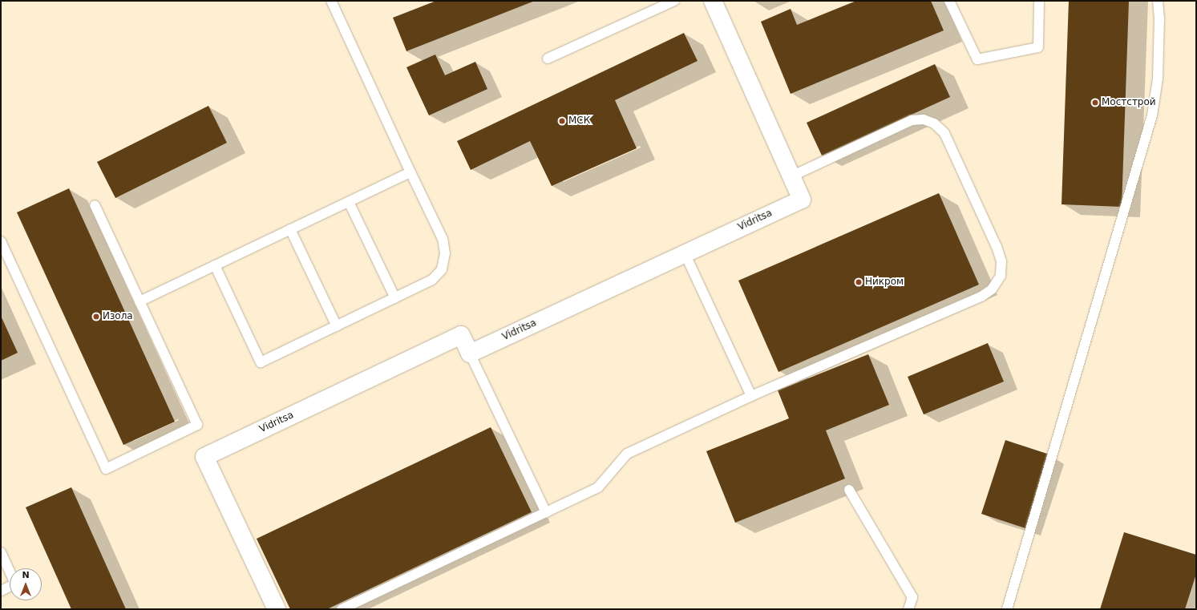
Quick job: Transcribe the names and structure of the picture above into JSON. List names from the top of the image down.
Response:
{
  "streets": {
    "street": ["Vidritsa"]
  },
  "places": [
    "Мостстрой",
    "МСК",
    "Никром",
    "Изола"
  ],
  "north": "top"
}
